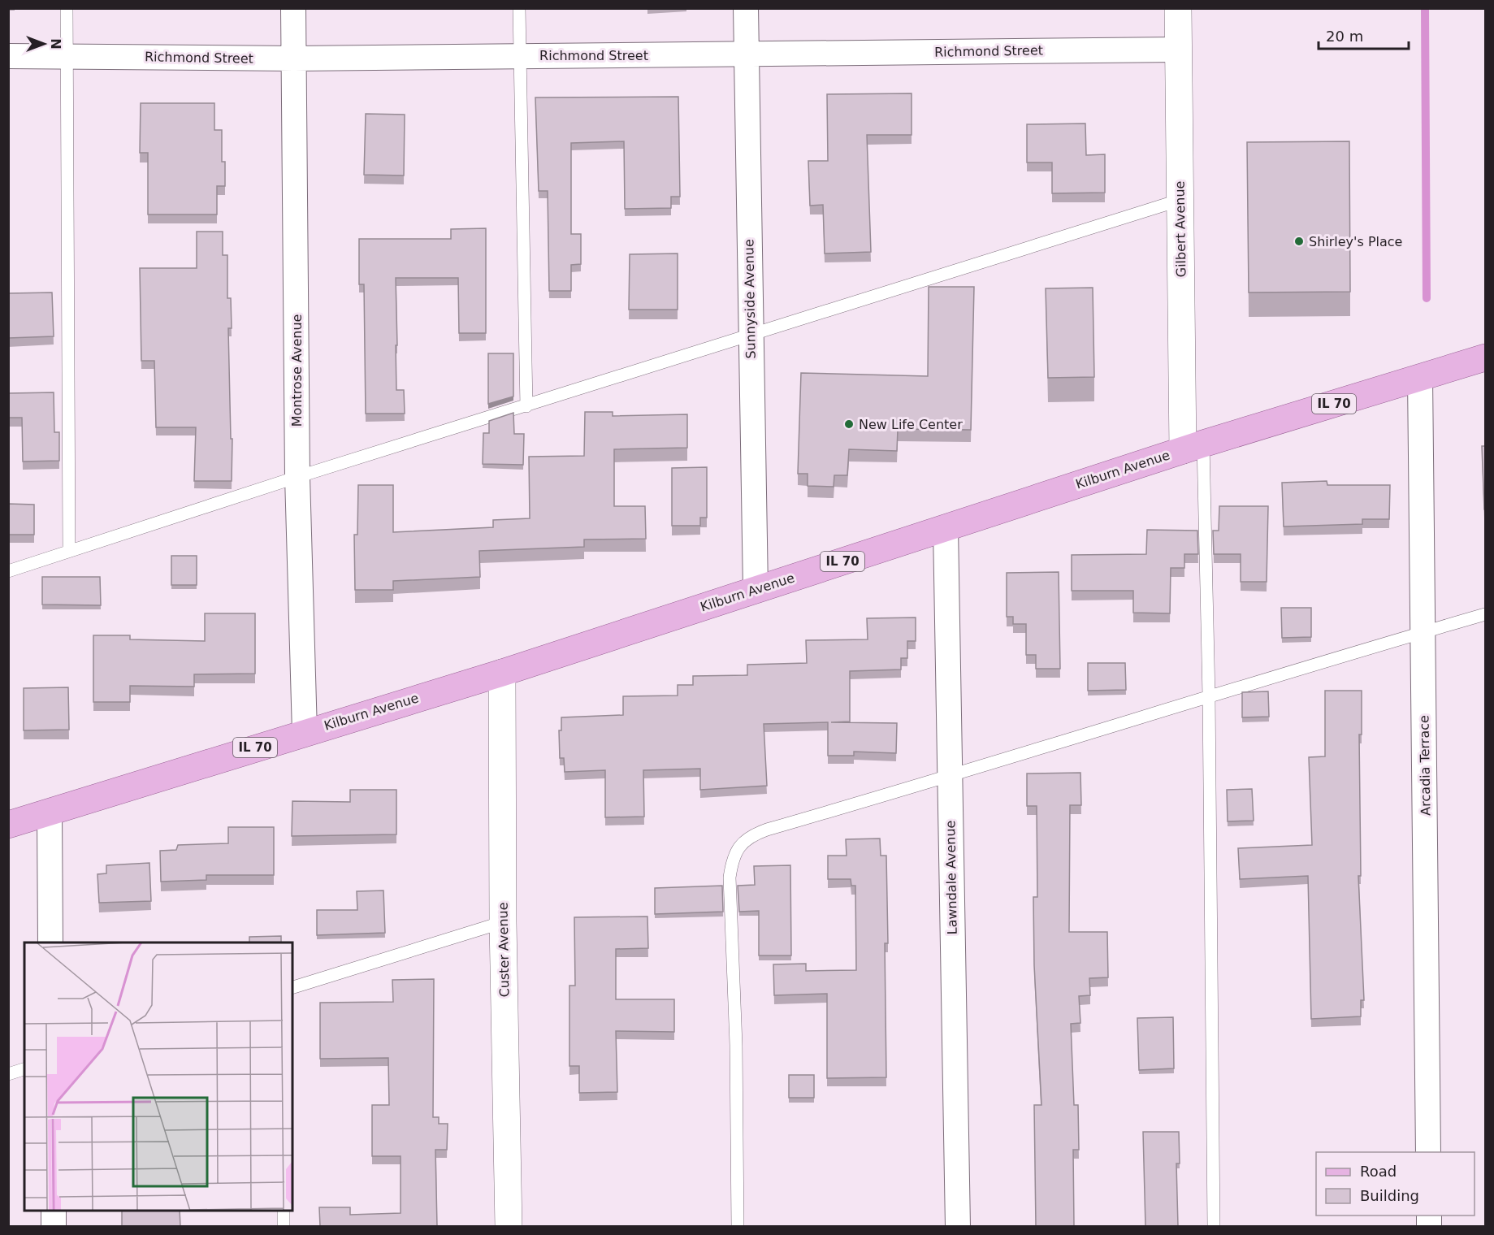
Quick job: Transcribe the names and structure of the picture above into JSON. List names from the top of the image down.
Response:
{
  "streets": {
    "main road": ["IL 70", "Kilburn Avenue"],
    "street": [
      "Richmond Street",
      "Gilbert Avenue",
      "Sunnyside Avenue",
      "Montrose Avenue",
      "Arcadia Terrace",
      "Lawndale Avenue",
      "Custer Avenue"
    ]
  },
  "crossings": [
    ["Richmond Street", "Gilbert Avenue"],
    ["Richmond Street", "Sunnyside Avenue"],
    ["Richmond Street", "Montrose Avenue"],
    ["Gilbert Avenue", "Kilburn Avenue"],
    ["Sunnyside Avenue", "Kilburn Avenue"],
    ["Montrose Avenue", "Kilburn Avenue"],
    ["Kilburn Avenue", "Arcadia Terrace"],
    ["Kilburn Avenue", "Lawndale Avenue"],
    ["Kilburn Avenue", "Custer Avenue"]
  ],
  "places": ["Shirley's Place", "New Life Center"],
  "legend": ["Road", "Building"],
  "scale_bar": "20 m",
  "north": "right"
}
